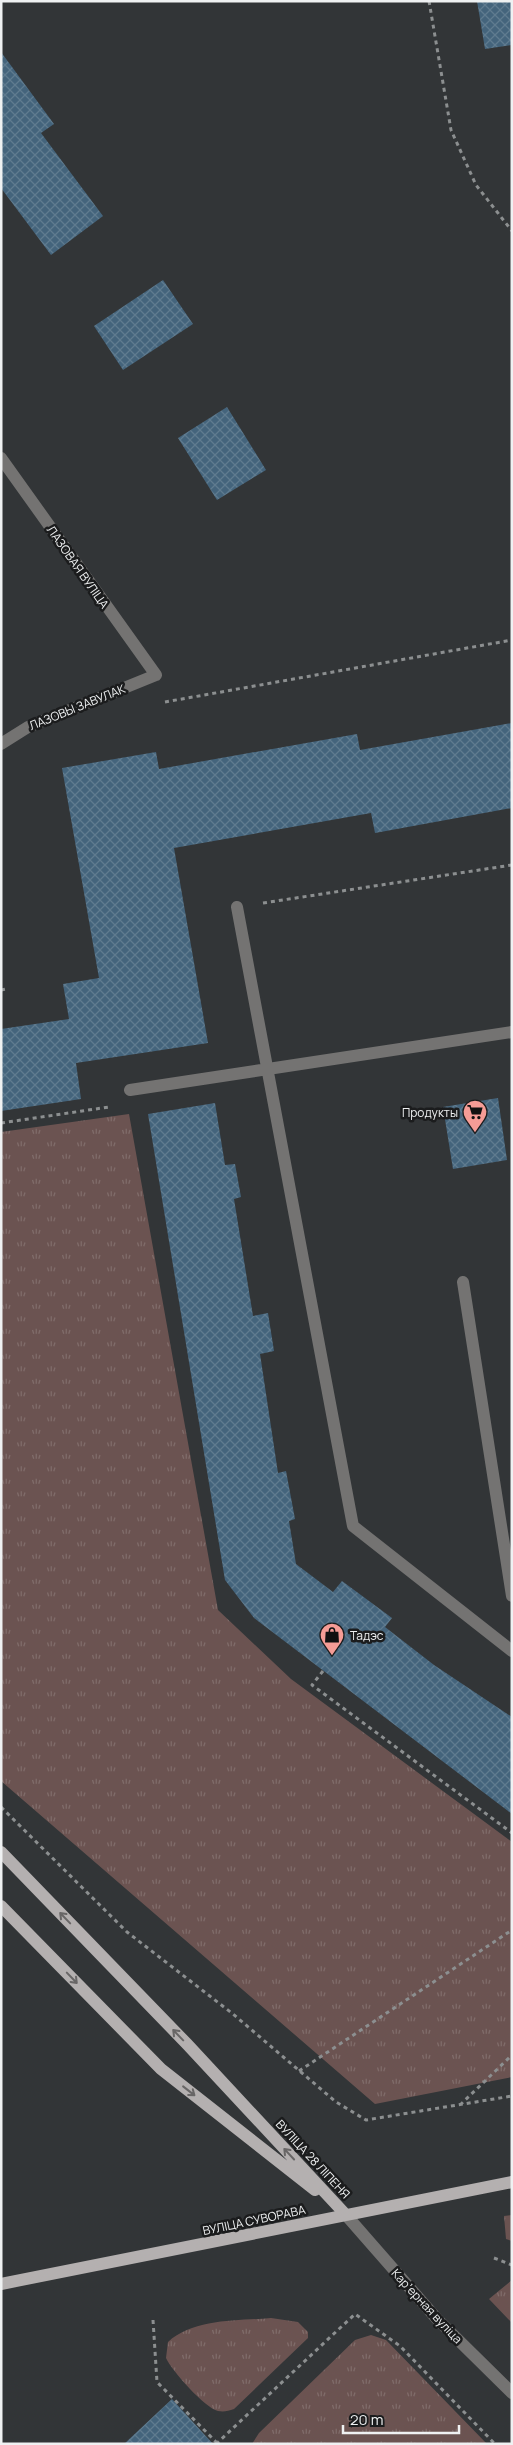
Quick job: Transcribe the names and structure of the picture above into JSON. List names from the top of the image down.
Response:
{
  "streets": {
    "main road": ["ВУЛІЦА 28 ЛІПЕНЯ", "ВУЛІЦА СУВОРАВА"],
    "street": ["ЛАЗОВАЯ ВУЛІЦА", "ЛАЗОВЫ ЗАВУЛАК", "Карʼерная вуліца"]
  },
  "crossings": [
    ["ЛАЗОВАЯ ВУЛІЦА", "ЛАЗОВЫ ЗАВУЛАК"],
    ["ВУЛІЦА 28 ЛІПЕНЯ", "ВУЛІЦА СУВОРАВА"],
    ["ВУЛІЦА 28 ЛІПЕНЯ", "Карʼерная вуліца"],
    ["ВУЛІЦА СУВОРАВА", "Карʼерная вуліца"]
  ],
  "places": {
    "supermarket": ["Продукты"],
    "shop": ["Тадэс"]
  },
  "scale_bar": "20 m"
}
